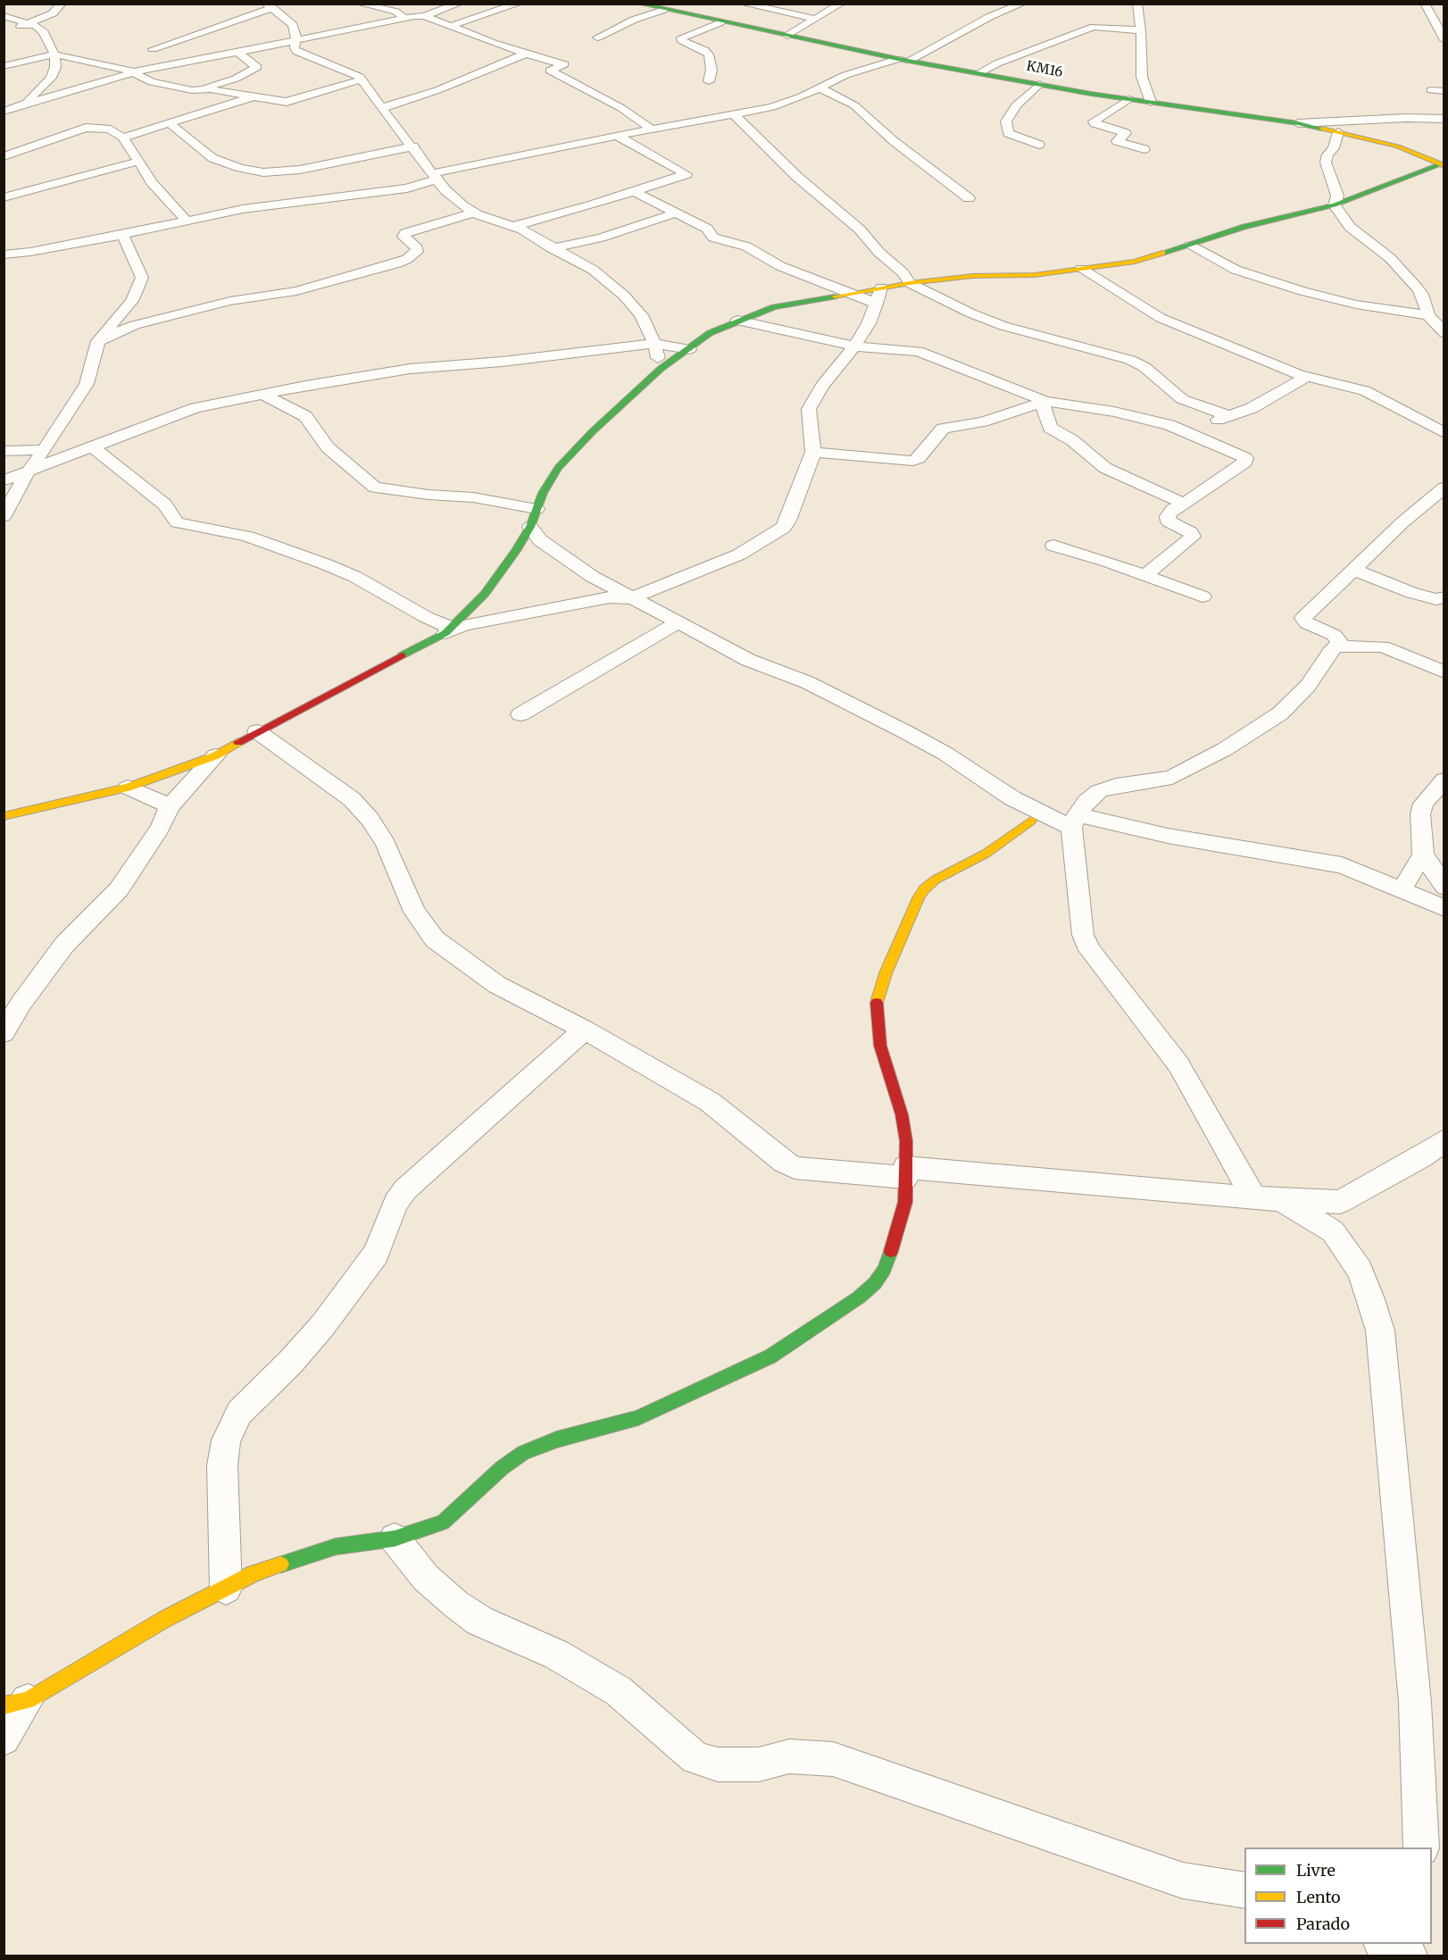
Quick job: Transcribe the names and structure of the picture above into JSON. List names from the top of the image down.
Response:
{
  "streets": {
    "street": ["KM16"]
  },
  "legend": ["Livre", "Lento", "Parado"]
}
